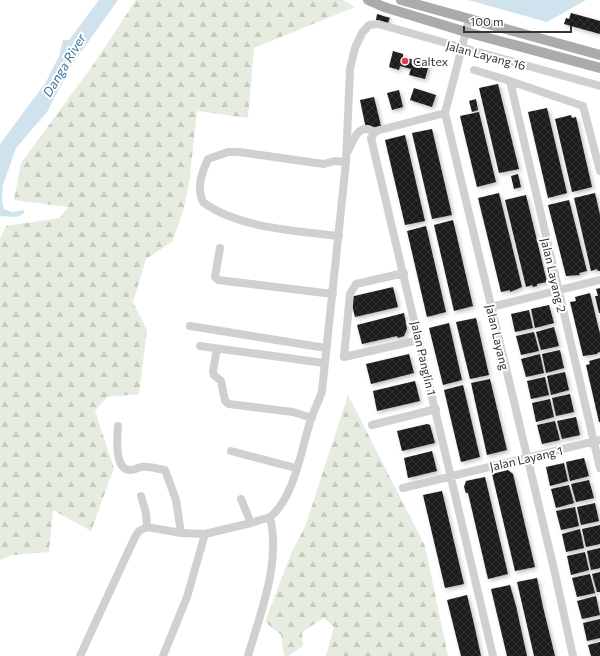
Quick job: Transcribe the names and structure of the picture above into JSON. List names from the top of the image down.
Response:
{
  "streets": {
    "street": [
      "Jalan Layang 16",
      "Jalan Layang 2",
      "Jalan Layang",
      "Jalan Panglin 1",
      "Jalan Layang 1"
    ]
  },
  "crossings": [
    ["Jalan Layang 16", "Jalan Layang"],
    ["Jalan Layang 2", "Jalan Layang 1"],
    ["Jalan Layang", "Jalan Layang 1"],
    ["Jalan Panglin 1", "Jalan Layang 1"]
  ],
  "water": ["Danga River"],
  "places": ["Caltex"],
  "scale_bar": "100 m"
}
